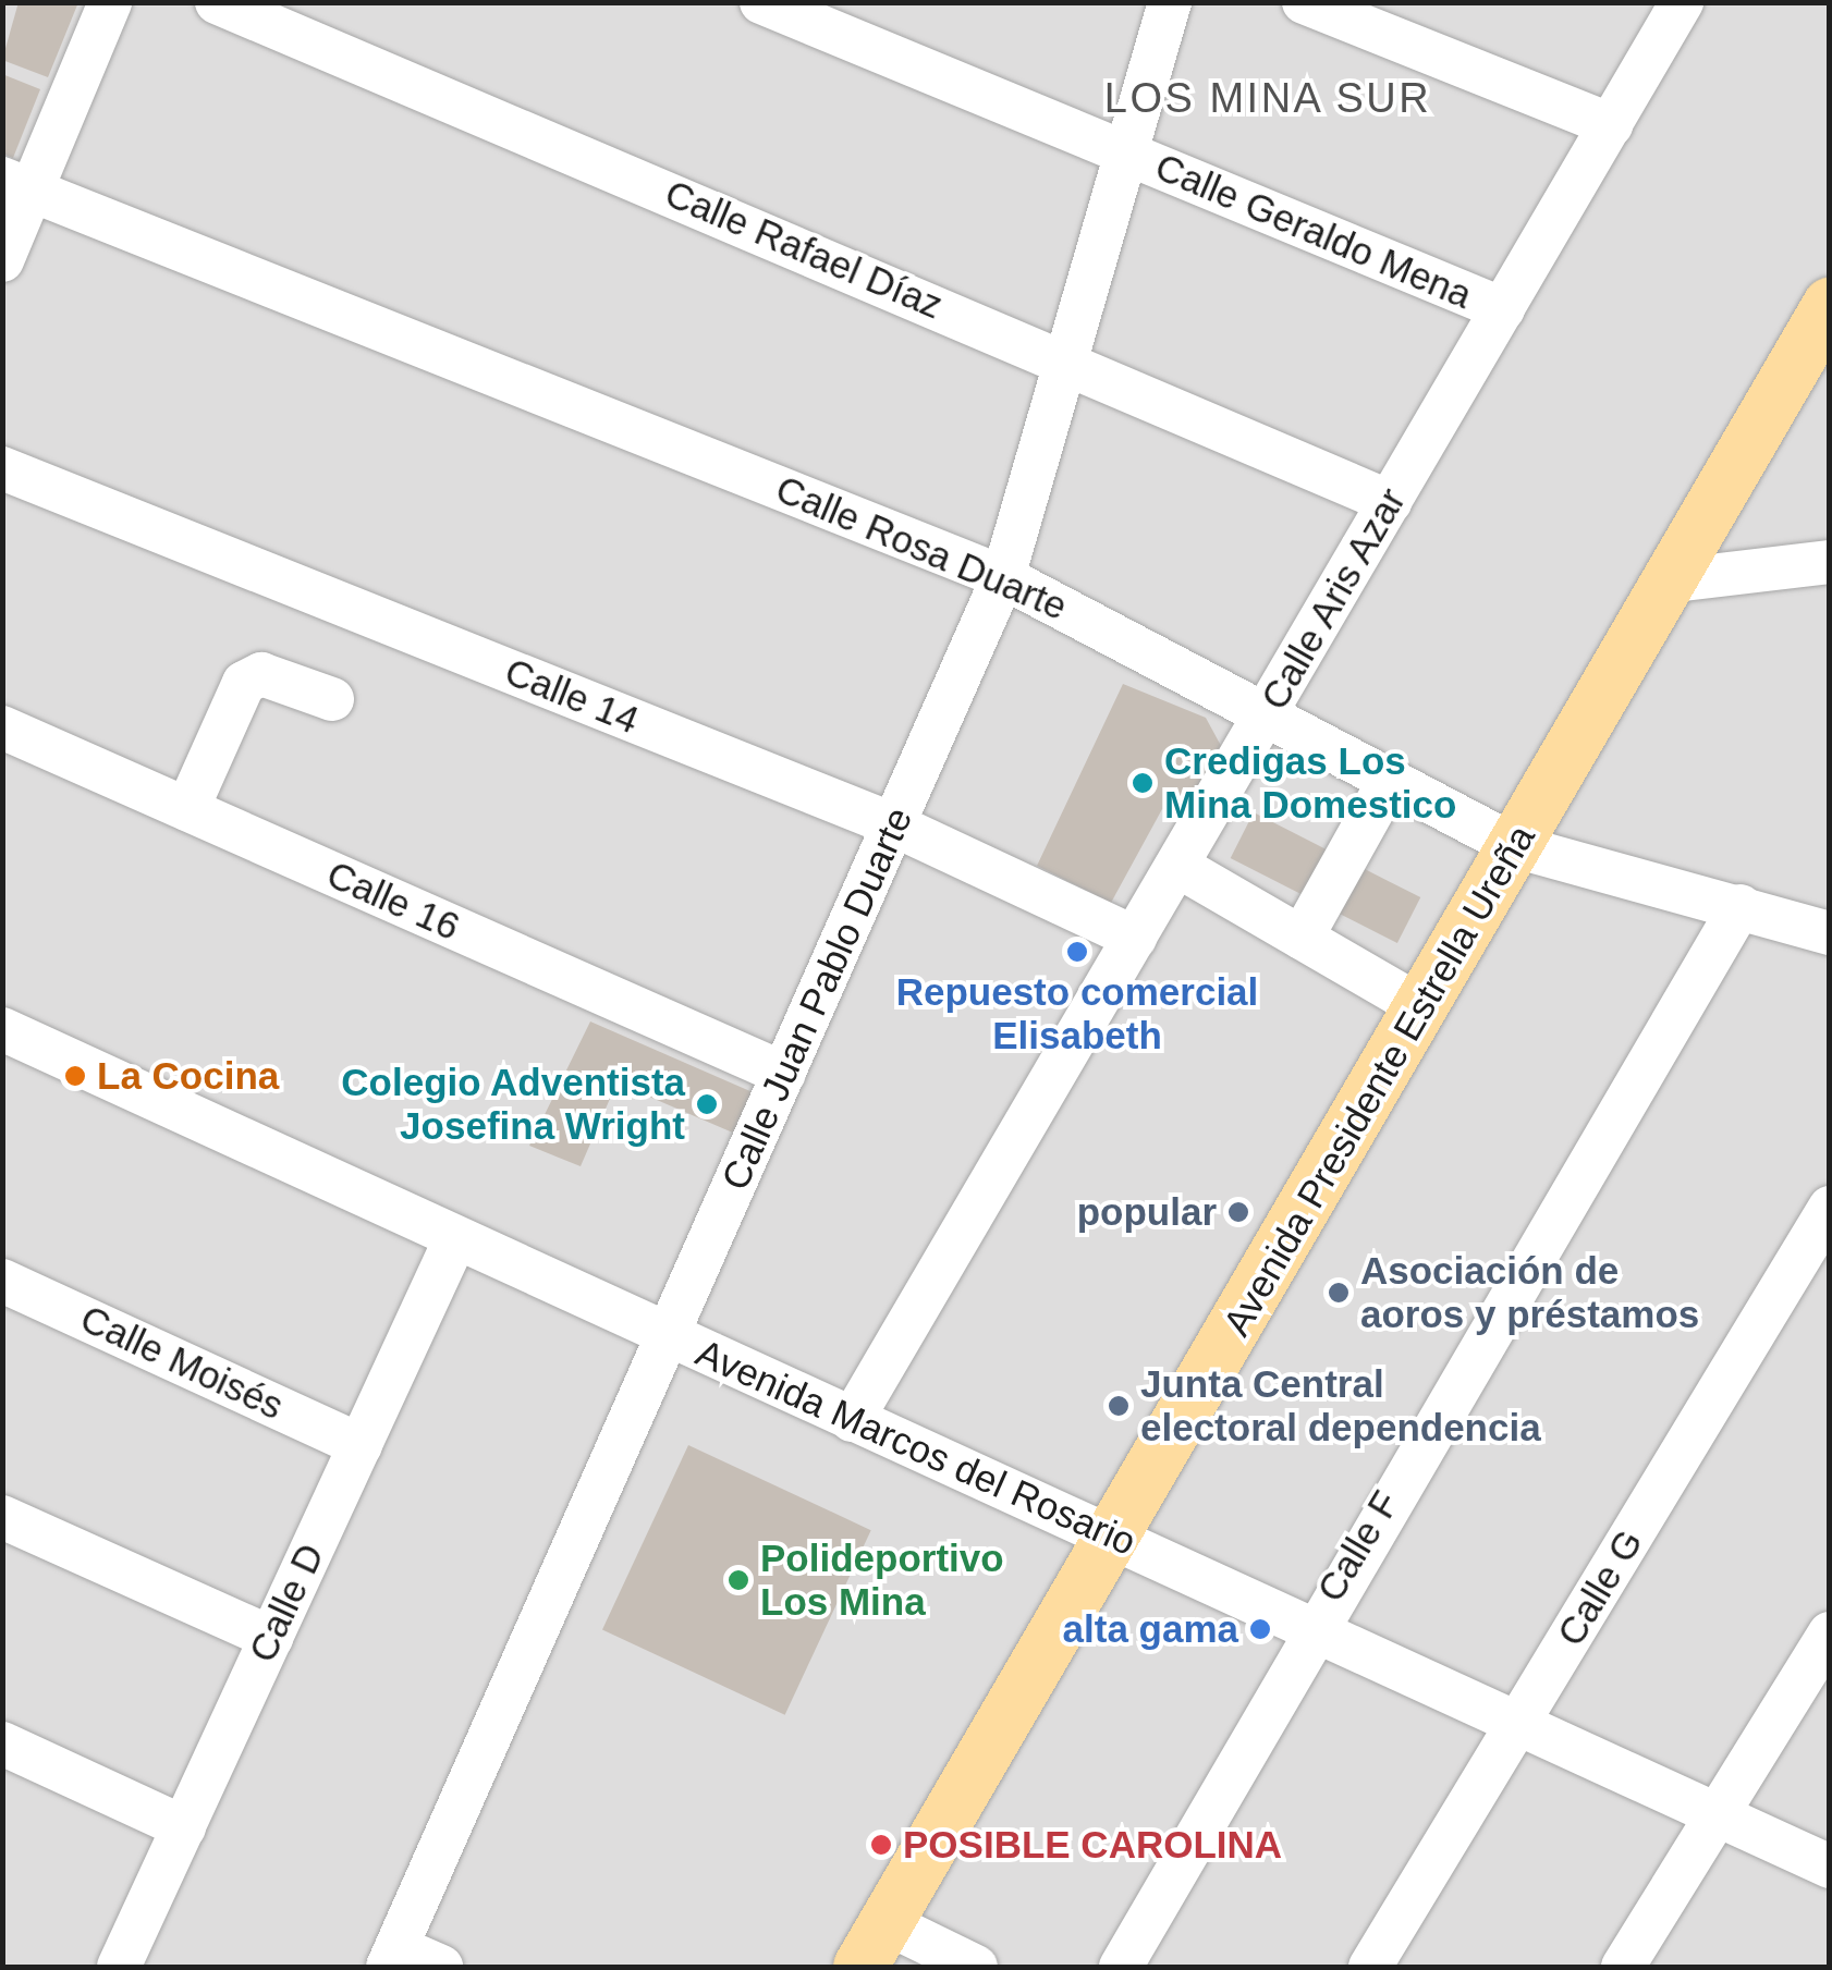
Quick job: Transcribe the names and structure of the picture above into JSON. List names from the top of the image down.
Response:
{
  "streets": {
    "main road": ["Avenida Presidente Estrella Ureña"],
    "street": [
      "Calle Geraldo Mena",
      "Calle Rafael Díaz",
      "Calle Rosa Duarte",
      "Calle Aris Azar",
      "Calle 14",
      "Calle 16",
      "Calle Juan Pablo Duarte",
      "Calle Moisés",
      "Avenida Marcos del Rosario",
      "Calle F",
      "Calle G",
      "Calle D"
    ]
  },
  "crossings": [
    ["Calle Geraldo Mena", "Calle Aris Azar"],
    ["Calle Geraldo Mena", "Calle Juan Pablo Duarte"],
    ["Calle Rafael Díaz", "Calle Aris Azar"],
    ["Calle Rafael Díaz", "Calle Juan Pablo Duarte"],
    ["Calle Rosa Duarte", "Calle Aris Azar"],
    ["Calle Rosa Duarte", "Calle Juan Pablo Duarte"],
    ["Calle Rosa Duarte", "Avenida Presidente Estrella Ureña"],
    ["Calle Rosa Duarte", "Calle F"],
    ["Calle Aris Azar", "Calle 14"],
    ["Calle Aris Azar", "Avenida Marcos del Rosario"],
    ["Calle 14", "Calle Juan Pablo Duarte"],
    ["Calle 16", "Calle Juan Pablo Duarte"],
    ["Calle Juan Pablo Duarte", "Avenida Marcos del Rosario"],
    ["Avenida Presidente Estrella Ureña", "Avenida Marcos del Rosario"],
    ["Calle Moisés", "Calle D"],
    ["Avenida Marcos del Rosario", "Calle F"],
    ["Avenida Marcos del Rosario", "Calle G"],
    ["Avenida Marcos del Rosario", "Calle D"]
  ],
  "districts": ["LOS MINA SUR"],
  "places": [
    "Credigas Los Mina Domestico",
    "Repuesto comercial Elisabeth",
    "La Cocina",
    "Colegio Adventista Josefina Wright",
    "popular",
    "Asociación de aoros y préstamos",
    "Junta Central electoral dependencia",
    "Polideportivo Los Mina",
    "alta gama",
    "POSIBLE CAROLINA"
  ]
}
